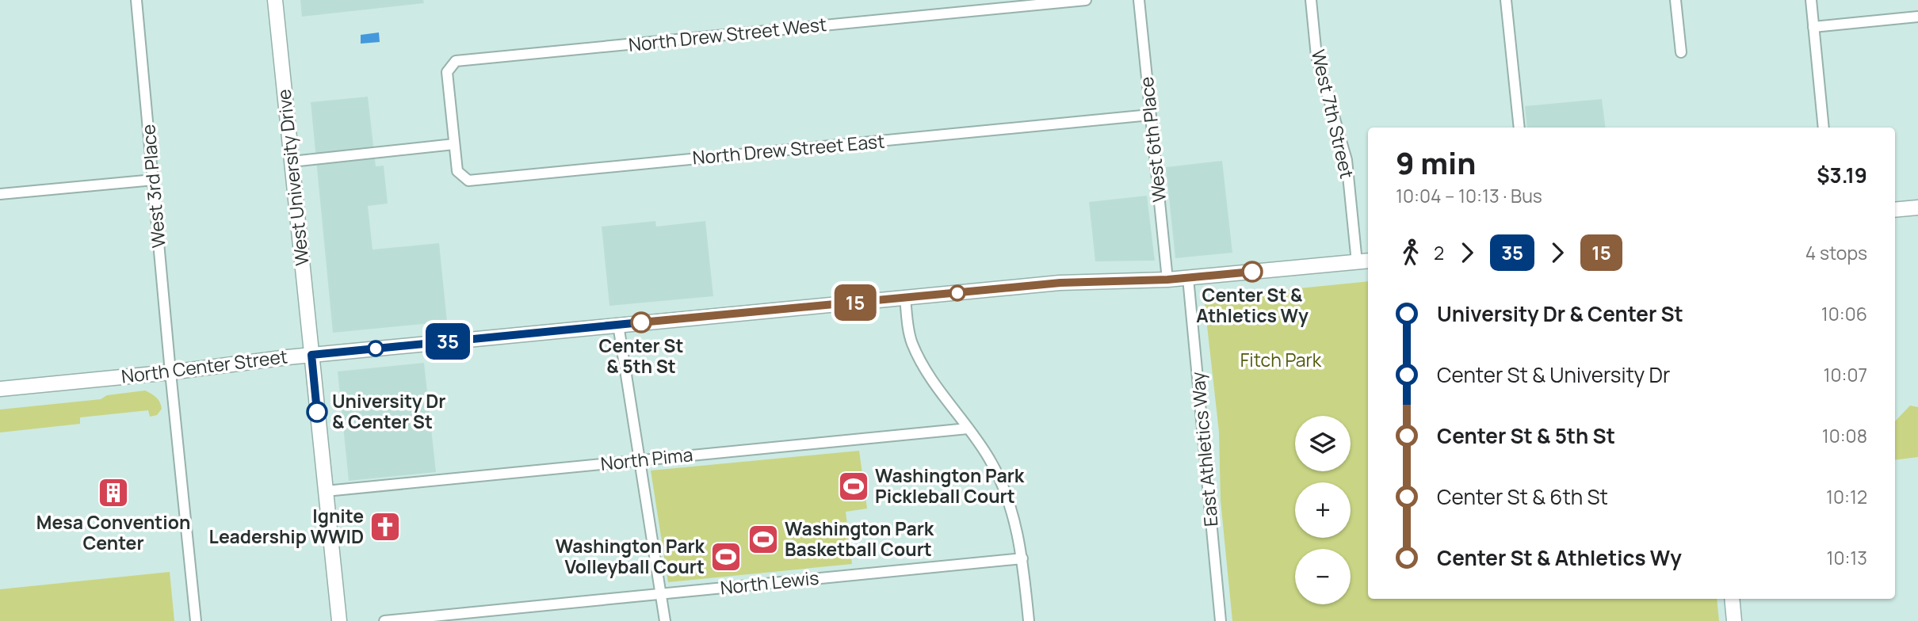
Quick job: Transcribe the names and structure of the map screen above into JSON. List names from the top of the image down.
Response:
{
  "streets": {
    "street": [
      "North Drew Street West",
      "West 7th Street",
      "West 6th Place",
      "North Drew Street East",
      "West University Drive",
      "West 3rd Place",
      "North Center Street",
      "East Athletics Way",
      "North Pima",
      "North Lewis"
    ]
  },
  "crossings": [
    ["North Drew Street West", "North Drew Street East"],
    ["West 7th Street", "North Center Street"],
    ["West 6th Place", "North Drew Street East"],
    ["West 6th Place", "North Center Street"],
    ["West University Drive", "North Center Street"],
    ["West University Drive", "North Pima"],
    ["West 3rd Place", "North Center Street"],
    ["North Center Street", "East Athletics Way"]
  ],
  "parks": ["Fitch Park"],
  "places": {
    "other": ["Center St & Athletics Wy", "Center St & 5th St", "University Dr & Center St"],
    "sports": ["Washington Park Pickleball Court", "Washington Park Basketball Court", "Washington Park Volleyball Court"],
    "building": ["Mesa Convention Center"],
    "church": ["Ignite Leadership WWID"]
  },
  "lines": ["bus line 15", "bus line 35"],
  "page": {
    "on_map": ["35", "15"],
    "heading": ["9 min", "10:04 – 10:13 · Bus", "$3.19"],
    "legs": [
      "2",
      "35",
      "15",
      "4 stops"
    ],
    "list": [
      {
        "name": "University Dr & Center St",
        "value": "10:06"
      },
      {
        "name": "Center St & University Dr",
        "value": "10:07"
      },
      {
        "name": "Center St & 5th St",
        "value": "10:08"
      },
      {
        "name": "Center St & 6th St",
        "value": "10:12"
      },
      {
        "name": "Center St & Athletics Wy",
        "value": "10:13"
      }
    ],
    "map_buttons": ["+", "−"]
  }
}
